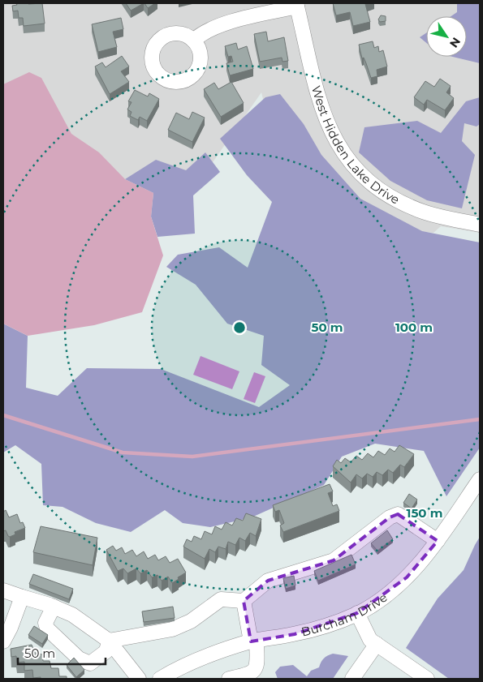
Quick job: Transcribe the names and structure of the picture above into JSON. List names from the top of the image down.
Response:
{
  "streets": {
    "street": ["West Hidden Lake Drive", "Burcham Drive"]
  },
  "scale_bar": "50 m",
  "north": "bottom right",
  "rings": ["50 m", "100 m", "150 m"]
}
